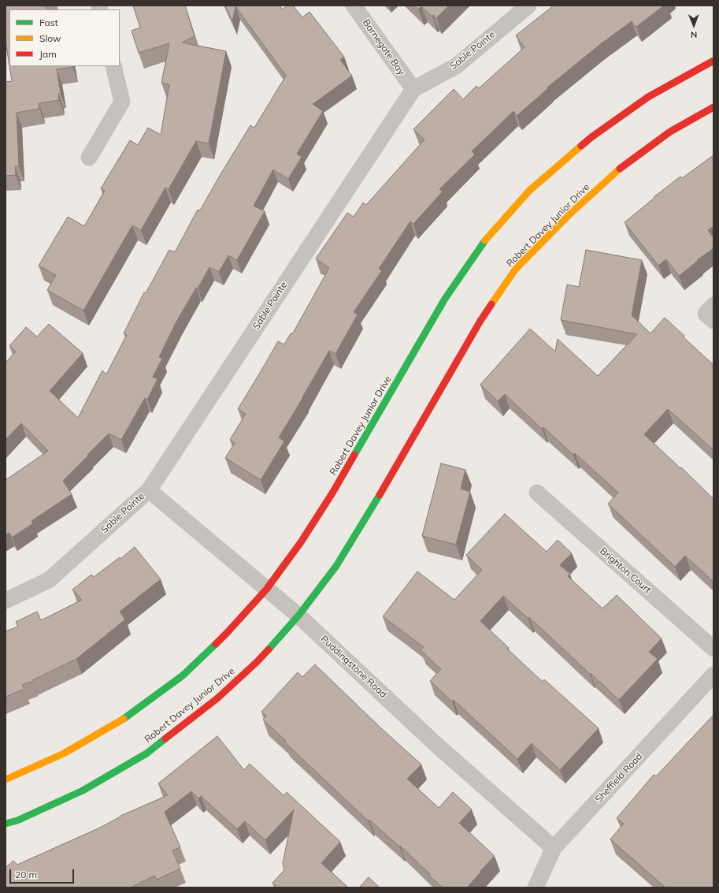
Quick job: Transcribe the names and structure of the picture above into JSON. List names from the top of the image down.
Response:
{
  "streets": {
    "main road": ["Robert Davey Junior Drive"],
    "street": [
      "Barnegate Bay",
      "Sable Pointe",
      "Brighton Court",
      "Puddingstone Road",
      "Sheffield Road"
    ]
  },
  "crossings": [
    ["Barnegate Bay", "Sable Pointe"],
    ["Sable Pointe", "Puddingstone Road"],
    ["Robert Davey Junior Drive", "Puddingstone Road"],
    ["Puddingstone Road", "Sheffield Road"]
  ],
  "legend": ["Fast", "Slow", "Jam"],
  "scale_bar": "20 m",
  "north": "bottom"
}
